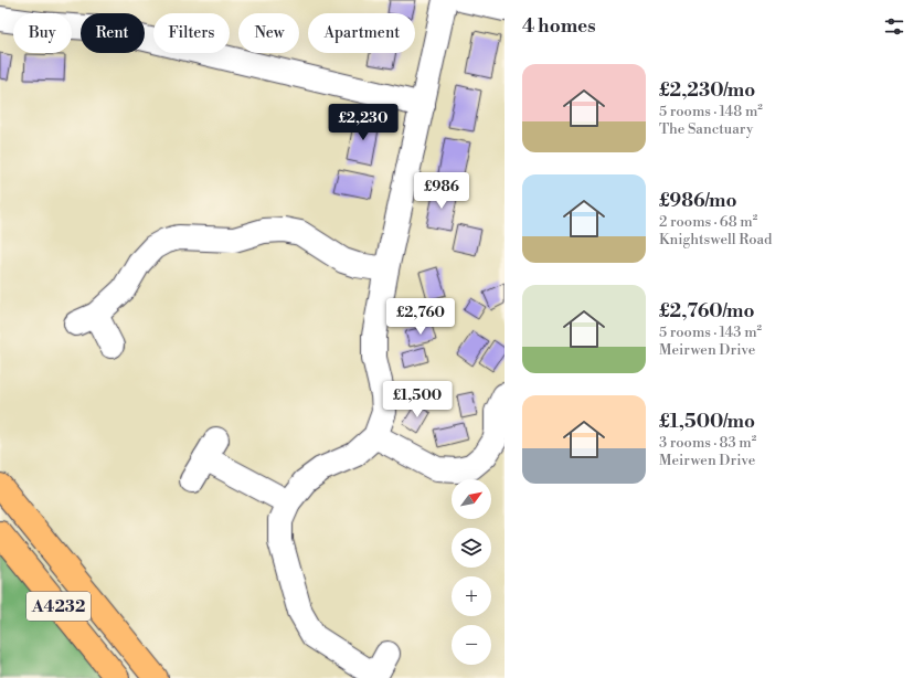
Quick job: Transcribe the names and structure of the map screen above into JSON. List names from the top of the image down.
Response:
{
  "streets": {
    "main road": ["A4232"]
  },
  "north": "top right",
  "page": {
    "heading": "4 homes",
    "chip": [
      "Buy",
      "Rent",
      "Filters",
      "New",
      "Apartment"
    ],
    "list": [
      {
        "name": "£2,230/mo",
        "note": "5 rooms · 148 m² · The Sanctuary"
      },
      {
        "name": "£986/mo",
        "note": "2 rooms · 68 m² · Knightswell Road"
      },
      {
        "name": "£2,760/mo",
        "note": "5 rooms · 143 m² · Meirwen Drive"
      },
      {
        "name": "£1,500/mo",
        "note": "3 rooms · 83 m² · Meirwen Drive"
      }
    ],
    "price": [
      "£2,230",
      "£986",
      "£2,760",
      "£1,500"
    ],
    "map_buttons": ["+", "−"]
  }
}
